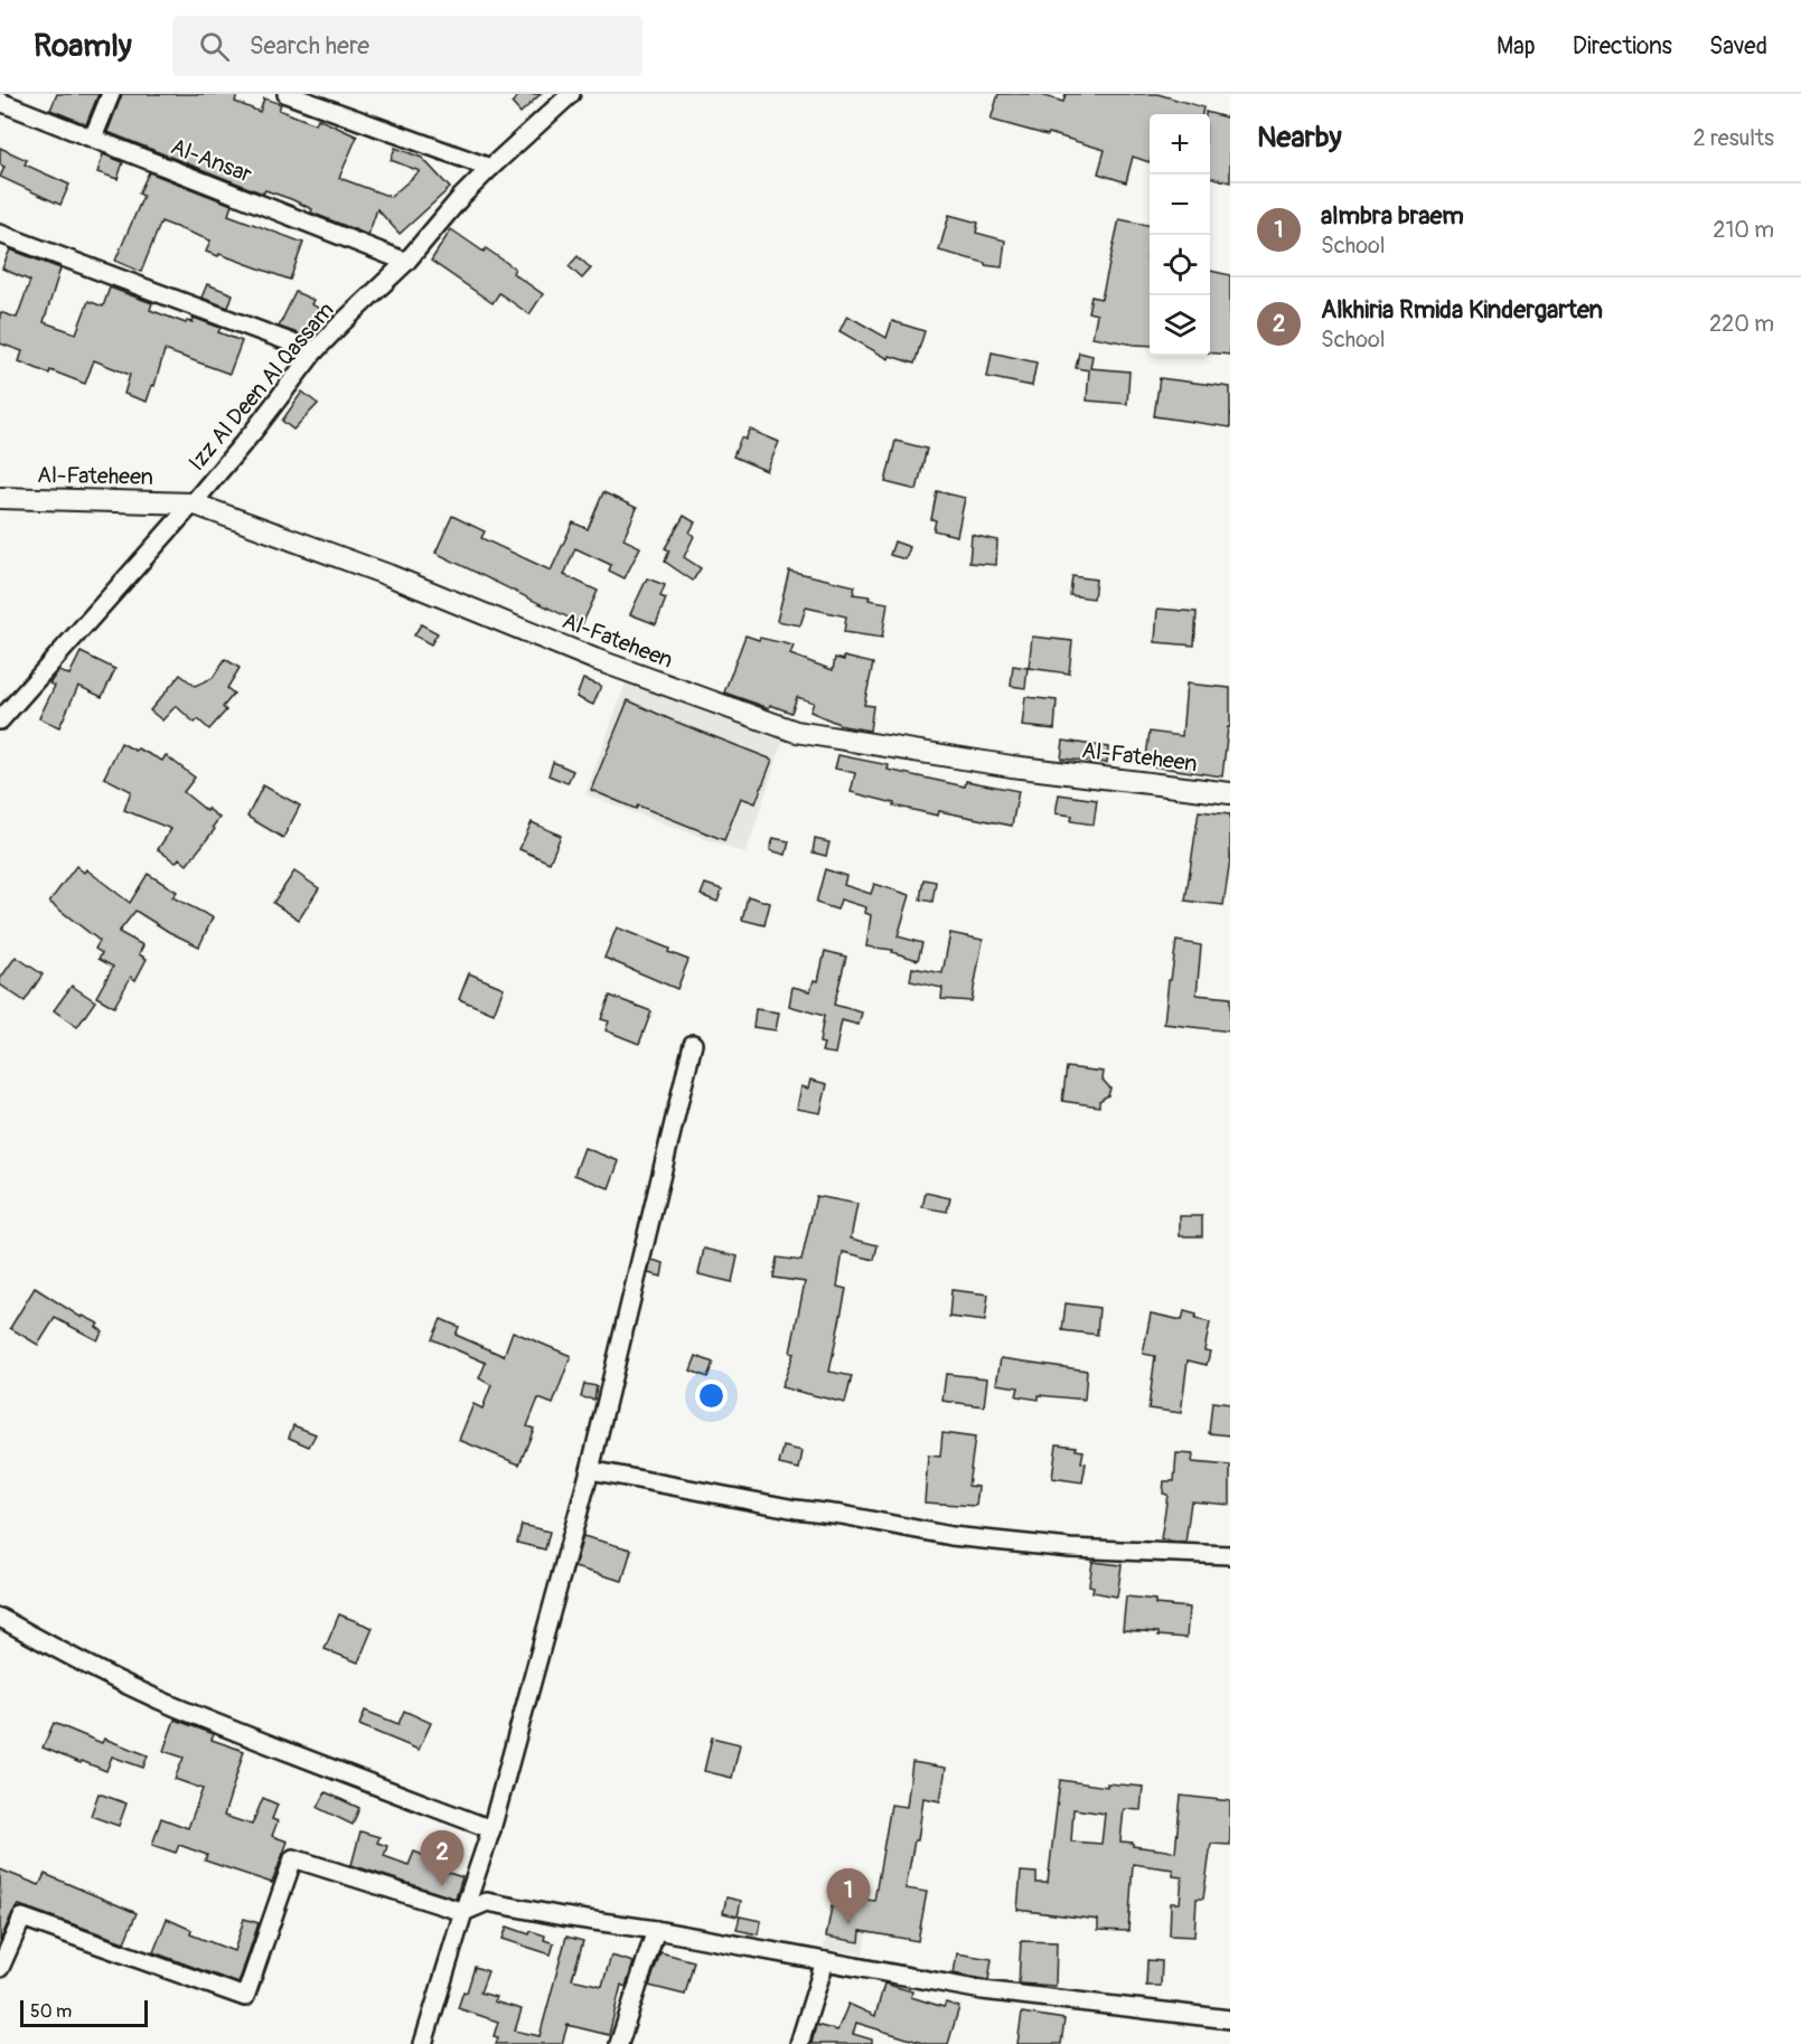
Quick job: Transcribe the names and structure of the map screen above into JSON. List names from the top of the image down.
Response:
{
  "streets": {
    "street": ["Al-Ansar", "Izz Al Deen Al Qassam", "Al-Fateheen"]
  },
  "crossings": [
    ["Al-Ansar", "Izz Al Deen Al Qassam"],
    ["Izz Al Deen Al Qassam", "Al-Fateheen"]
  ],
  "scale_bar": "50 m",
  "page": {
    "header": "Roamly",
    "search": "Search here",
    "nav": ["Map", "Directions", "Saved"],
    "heading": ["Nearby", "2 results"],
    "map_buttons": ["+", "−"],
    "list": [
      {
        "mark": "1",
        "name": "almbra braem",
        "note": "School",
        "value": "210 m"
      },
      {
        "mark": "2",
        "name": "Alkhiria Rmida Kindergarten",
        "note": "School",
        "value": "220 m"
      }
    ],
    "pins": ["2", "1"],
    "scale": "50 m"
  }
}
